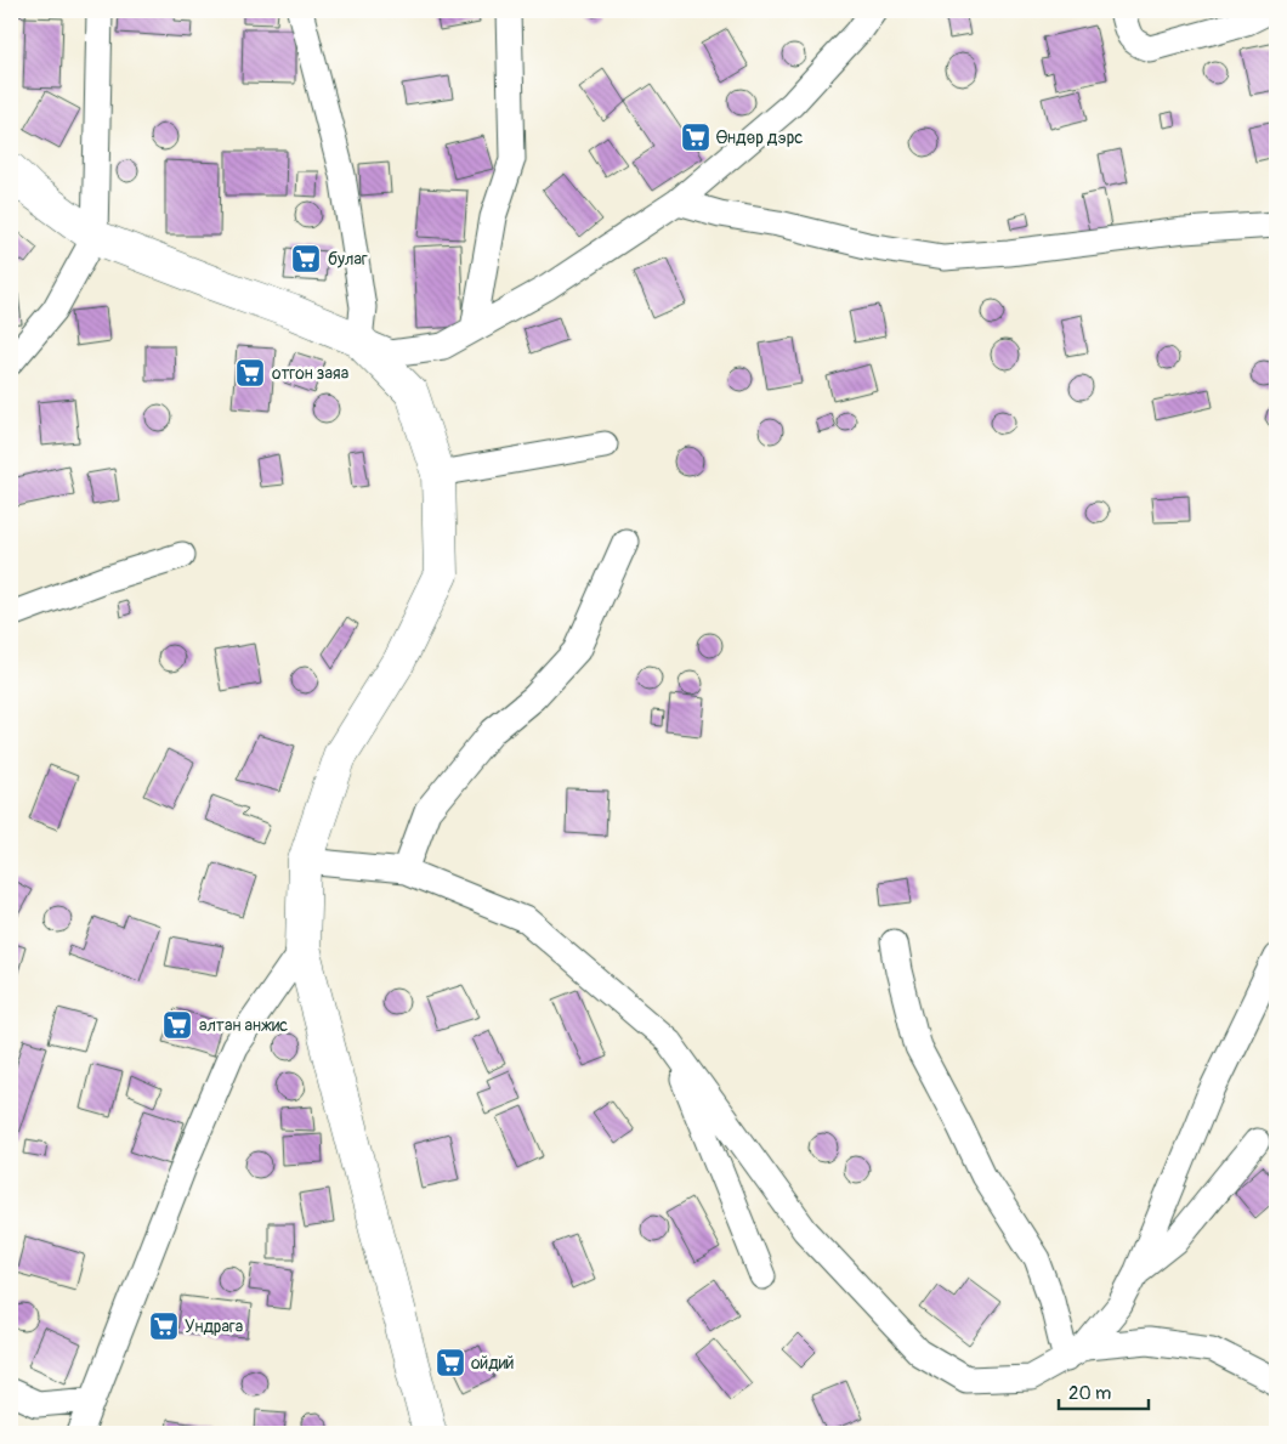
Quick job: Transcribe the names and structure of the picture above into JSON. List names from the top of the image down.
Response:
{
  "places": {
    "supermarket": [
      "Өндөр дэрс",
      "булаг",
      "отгон заяа",
      "алтан анжис",
      "Ундрага",
      "ойдий"
    ]
  },
  "scale_bar": "20 m"
}
